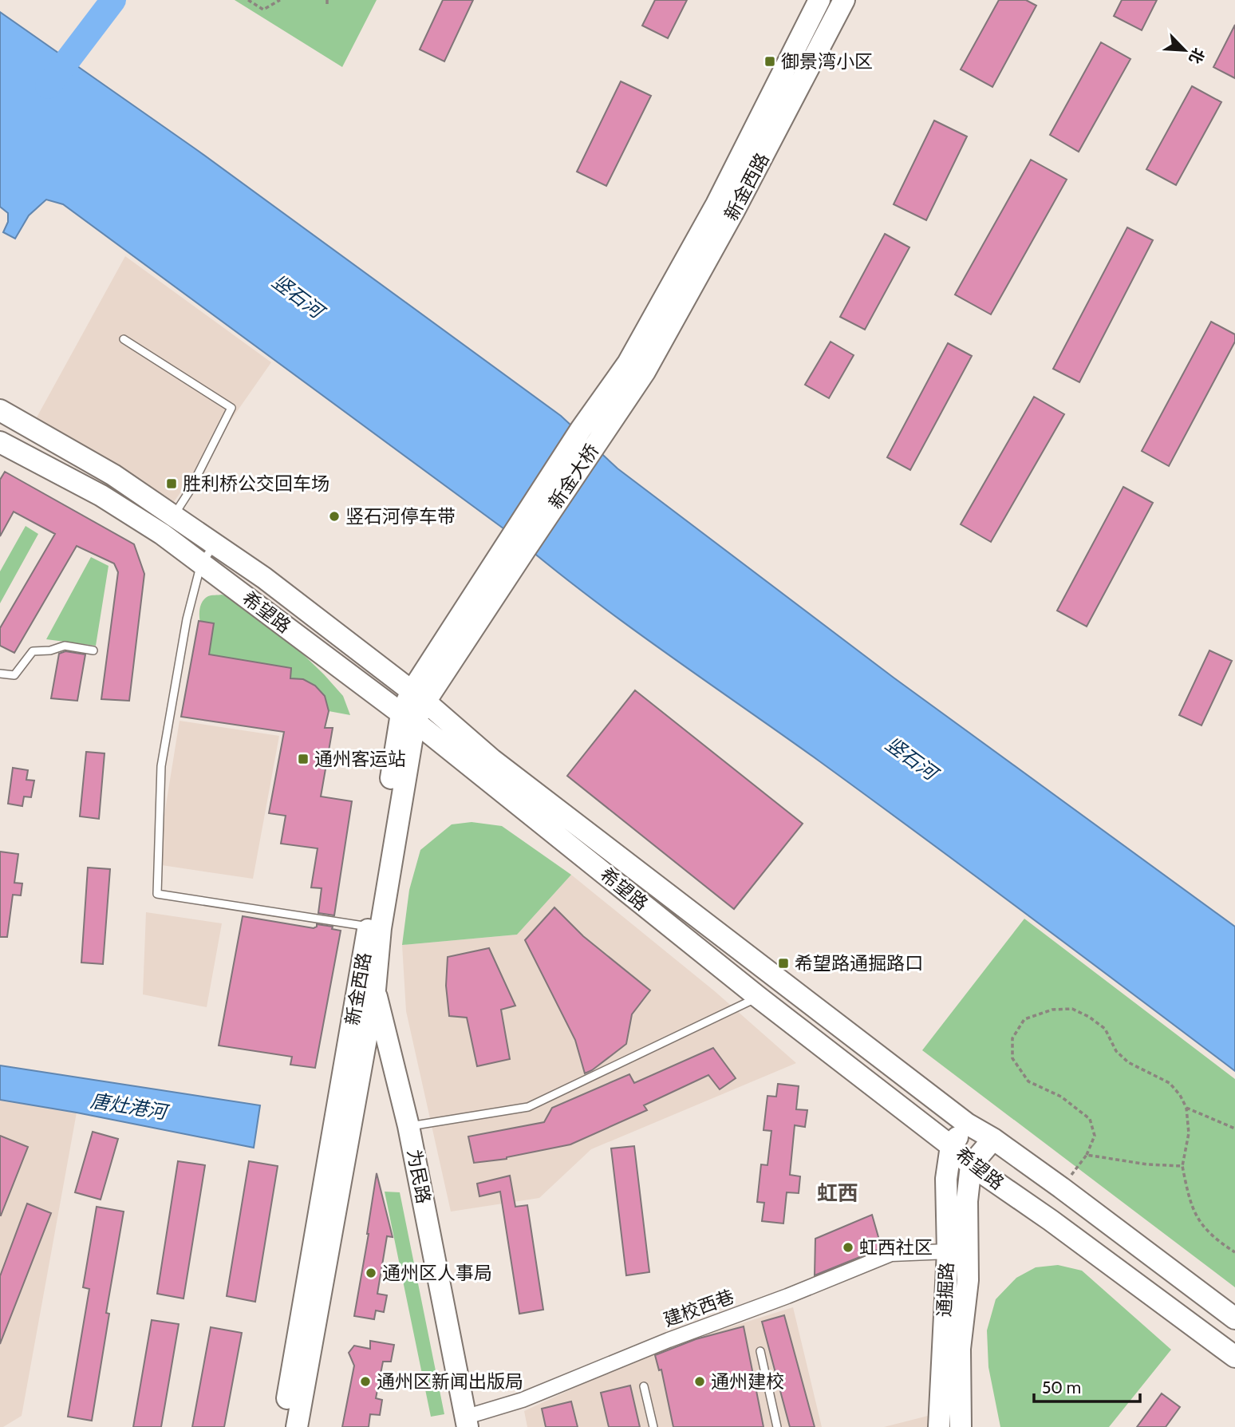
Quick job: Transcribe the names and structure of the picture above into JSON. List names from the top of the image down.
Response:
{
  "streets": {
    "main road": [
      "新金西路",
      "新金大桥",
      "希望路",
      "为民路",
      "通掘路"
    ],
    "street": ["建校西巷"]
  },
  "crossings": [
    ["新金西路", "新金大桥"],
    ["新金西路", "希望路"],
    ["新金西路", "为民路"],
    ["希望路", "通掘路"],
    ["为民路", "建校西巷"],
    ["通掘路", "建校西巷"]
  ],
  "districts": ["虹西"],
  "water": ["竖石河", "唐灶港河"],
  "places": {
    "transit": [
      "御景湾小区",
      "胜利桥公交回车场",
      "通州客运站",
      "希望路通掘路口"
    ],
    "other": [
      "竖石河停车带",
      "虹西社区",
      "通州区人事局",
      "通州区新闻出版局",
      "通州建校"
    ]
  },
  "scale_bar": "50 m",
  "north": "bottom right"
}
